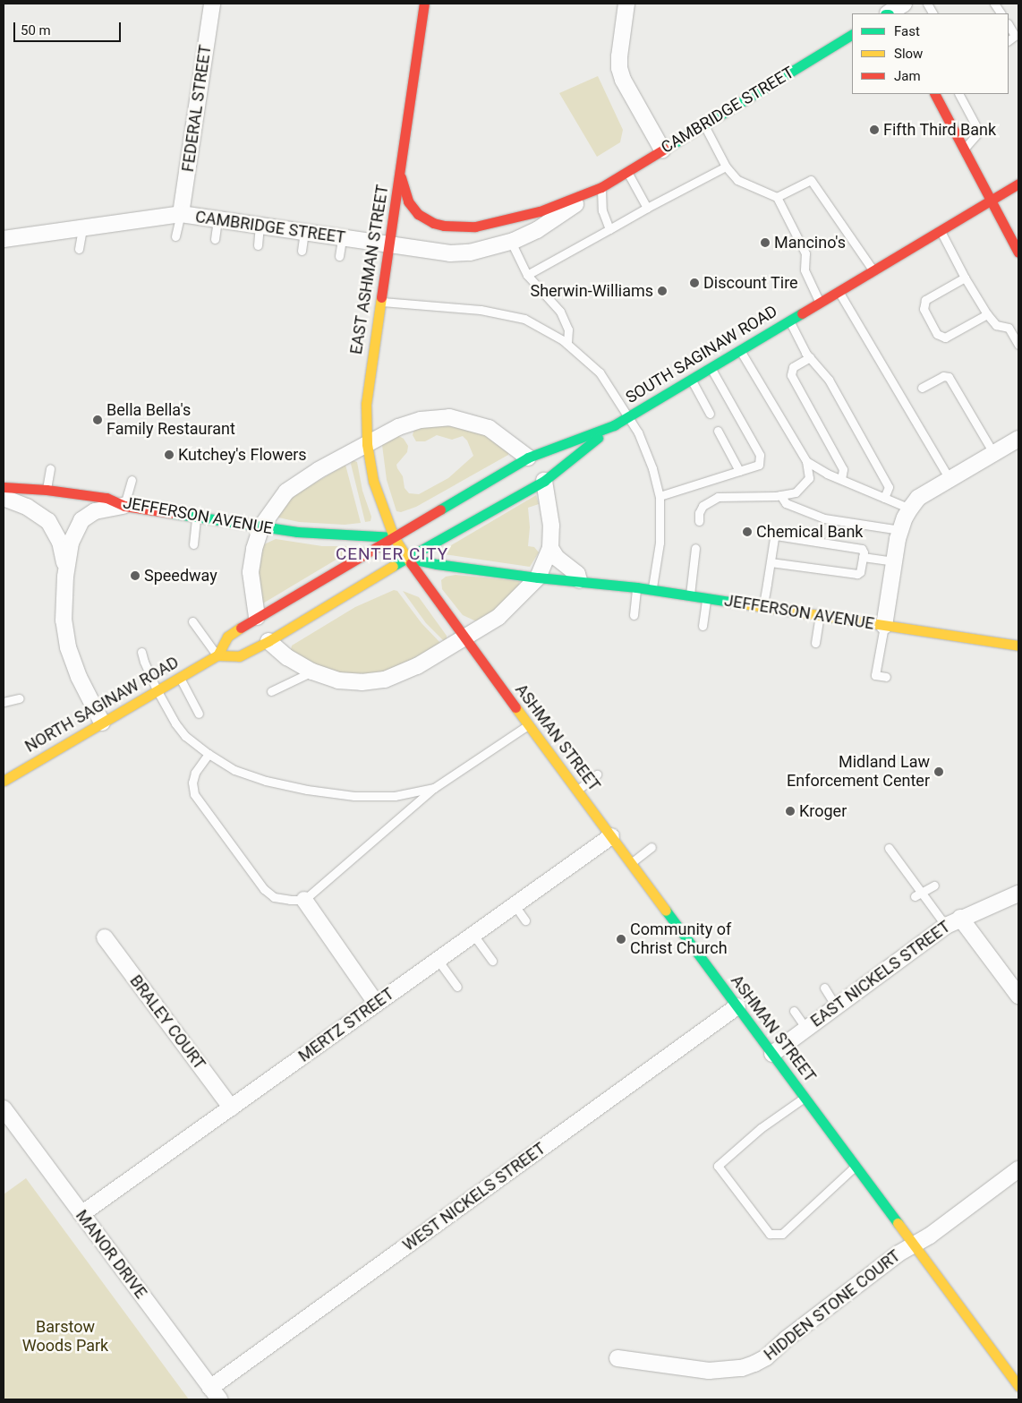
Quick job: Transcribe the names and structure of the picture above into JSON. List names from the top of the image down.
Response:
{
  "streets": {
    "street": [
      "FEDERAL STREET",
      "CAMBRIDGE STREET",
      "EAST ASHMAN STREET",
      "SOUTH SAGINAW ROAD",
      "JEFFERSON AVENUE",
      "NORTH SAGINAW ROAD",
      "ASHMAN STREET",
      "EAST NICKELS STREET",
      "BRALEY COURT",
      "MERTZ STREET",
      "WEST NICKELS STREET",
      "MANOR DRIVE",
      "HIDDEN STONE COURT"
    ]
  },
  "crossings": [
    ["FEDERAL STREET", "CAMBRIDGE STREET"],
    ["CAMBRIDGE STREET", "EAST ASHMAN STREET"],
    ["EAST ASHMAN STREET", "SOUTH SAGINAW ROAD"],
    ["EAST ASHMAN STREET", "JEFFERSON AVENUE"],
    ["EAST ASHMAN STREET", "ASHMAN STREET"],
    ["SOUTH SAGINAW ROAD", "JEFFERSON AVENUE"],
    ["SOUTH SAGINAW ROAD", "ASHMAN STREET"],
    ["JEFFERSON AVENUE", "ASHMAN STREET"],
    ["ASHMAN STREET", "EAST NICKELS STREET"],
    ["ASHMAN STREET", "MERTZ STREET"],
    ["ASHMAN STREET", "WEST NICKELS STREET"],
    ["ASHMAN STREET", "HIDDEN STONE COURT"],
    ["BRALEY COURT", "MERTZ STREET"],
    ["MERTZ STREET", "MANOR DRIVE"],
    ["WEST NICKELS STREET", "MANOR DRIVE"]
  ],
  "districts": ["CENTER CITY"],
  "parks": ["Barstow Woods Park"],
  "places": [
    "Fifth Third Bank",
    "Mancino's",
    "Discount Tire",
    "Sherwin-Williams",
    "Bella Bella's Family Restaurant",
    "Kutchey's Flowers",
    "Chemical Bank",
    "Speedway",
    "Midland Law Enforcement Center",
    "Kroger",
    "Community of Christ Church"
  ],
  "legend": ["Fast", "Slow", "Jam"],
  "scale_bar": "50 m"
}
